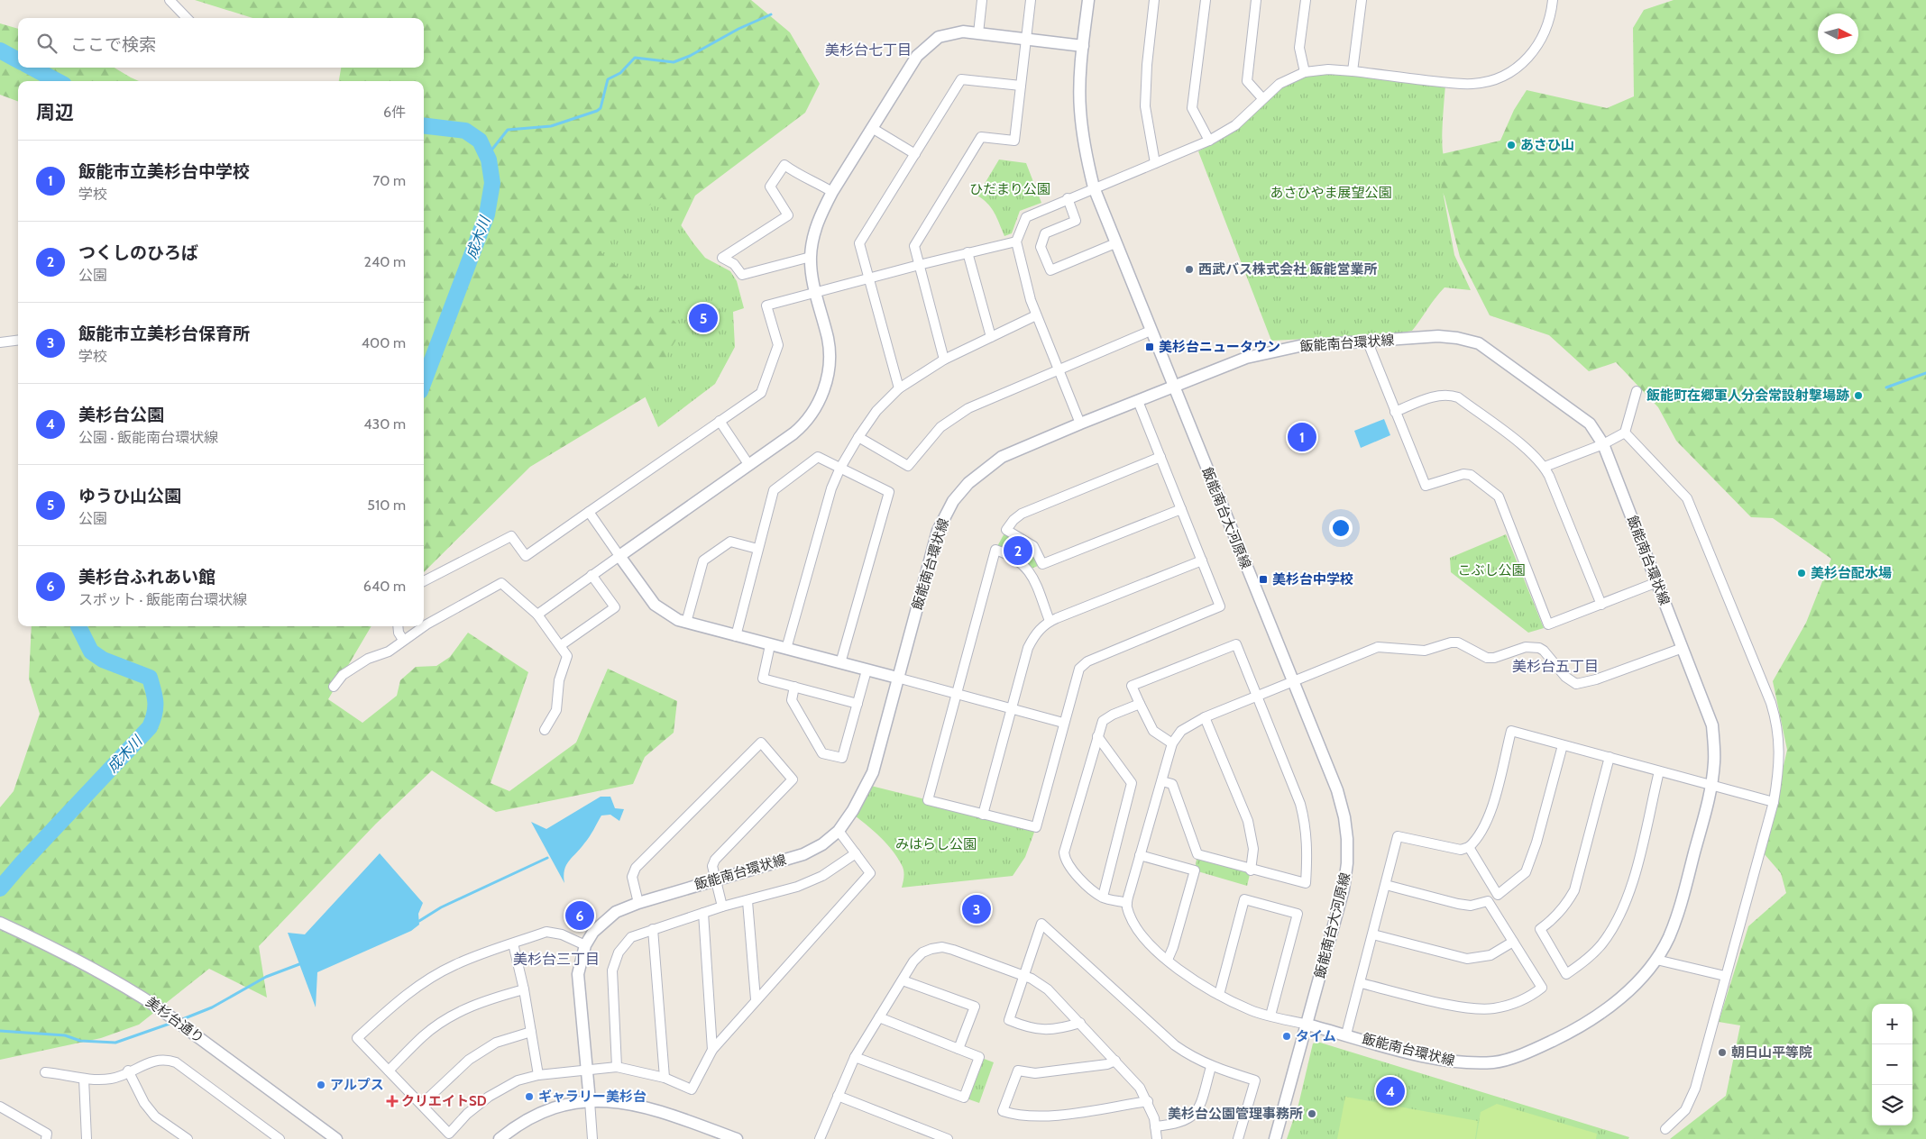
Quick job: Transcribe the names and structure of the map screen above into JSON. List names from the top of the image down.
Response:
{
  "streets": {
    "street": ["飯能南台環状線", "飯能南台大河原線", "美杉台通り"]
  },
  "crossings": [
    ["飯能南台環状線", "飯能南台大河原線"]
  ],
  "districts": ["美杉台七丁目", "美杉台五丁目", "美杉台三丁目"],
  "water": ["成木川"],
  "parks": [
    "ひだまり公園",
    "あさひやま展望公園",
    "こぶし公園",
    "みはらし公園"
  ],
  "places": {
    "other": [
      "あさひ山",
      "西武バス株式会社 飯能営業所",
      "飯能町在郷軍人分会常設射撃場跡",
      "美杉台配水場",
      "タイム",
      "朝日山平等院",
      "アルプス",
      "ギャラリー美杉台",
      "美杉台公園管理事務所"
    ],
    "transit": ["美杉台ニュータウン", "美杉台中学校"],
    "health": ["クリエイトSD"]
  },
  "north": "right",
  "page": {
    "search": "ここで検索",
    "heading": ["周辺", "6件"],
    "list": [
      {
        "mark": "1",
        "name": "飯能市立美杉台中学校",
        "note": "学校",
        "value": "70 m"
      },
      {
        "mark": "2",
        "name": "つくしのひろば",
        "note": "公園",
        "value": "240 m"
      },
      {
        "mark": "3",
        "name": "飯能市立美杉台保育所",
        "note": "学校",
        "value": "400 m"
      },
      {
        "mark": "4",
        "name": "美杉台公園",
        "note": "公園 · 飯能南台環状線",
        "value": "430 m"
      },
      {
        "mark": "5",
        "name": "ゆうひ山公園",
        "note": "公園",
        "value": "510 m"
      },
      {
        "mark": "6",
        "name": "美杉台ふれあい館",
        "note": "スポット · 飯能南台環状線",
        "value": "640 m"
      }
    ],
    "pins": [
      "5",
      "1",
      "2",
      "3",
      "6",
      "4"
    ],
    "map_buttons": ["+", "−"]
  }
}
